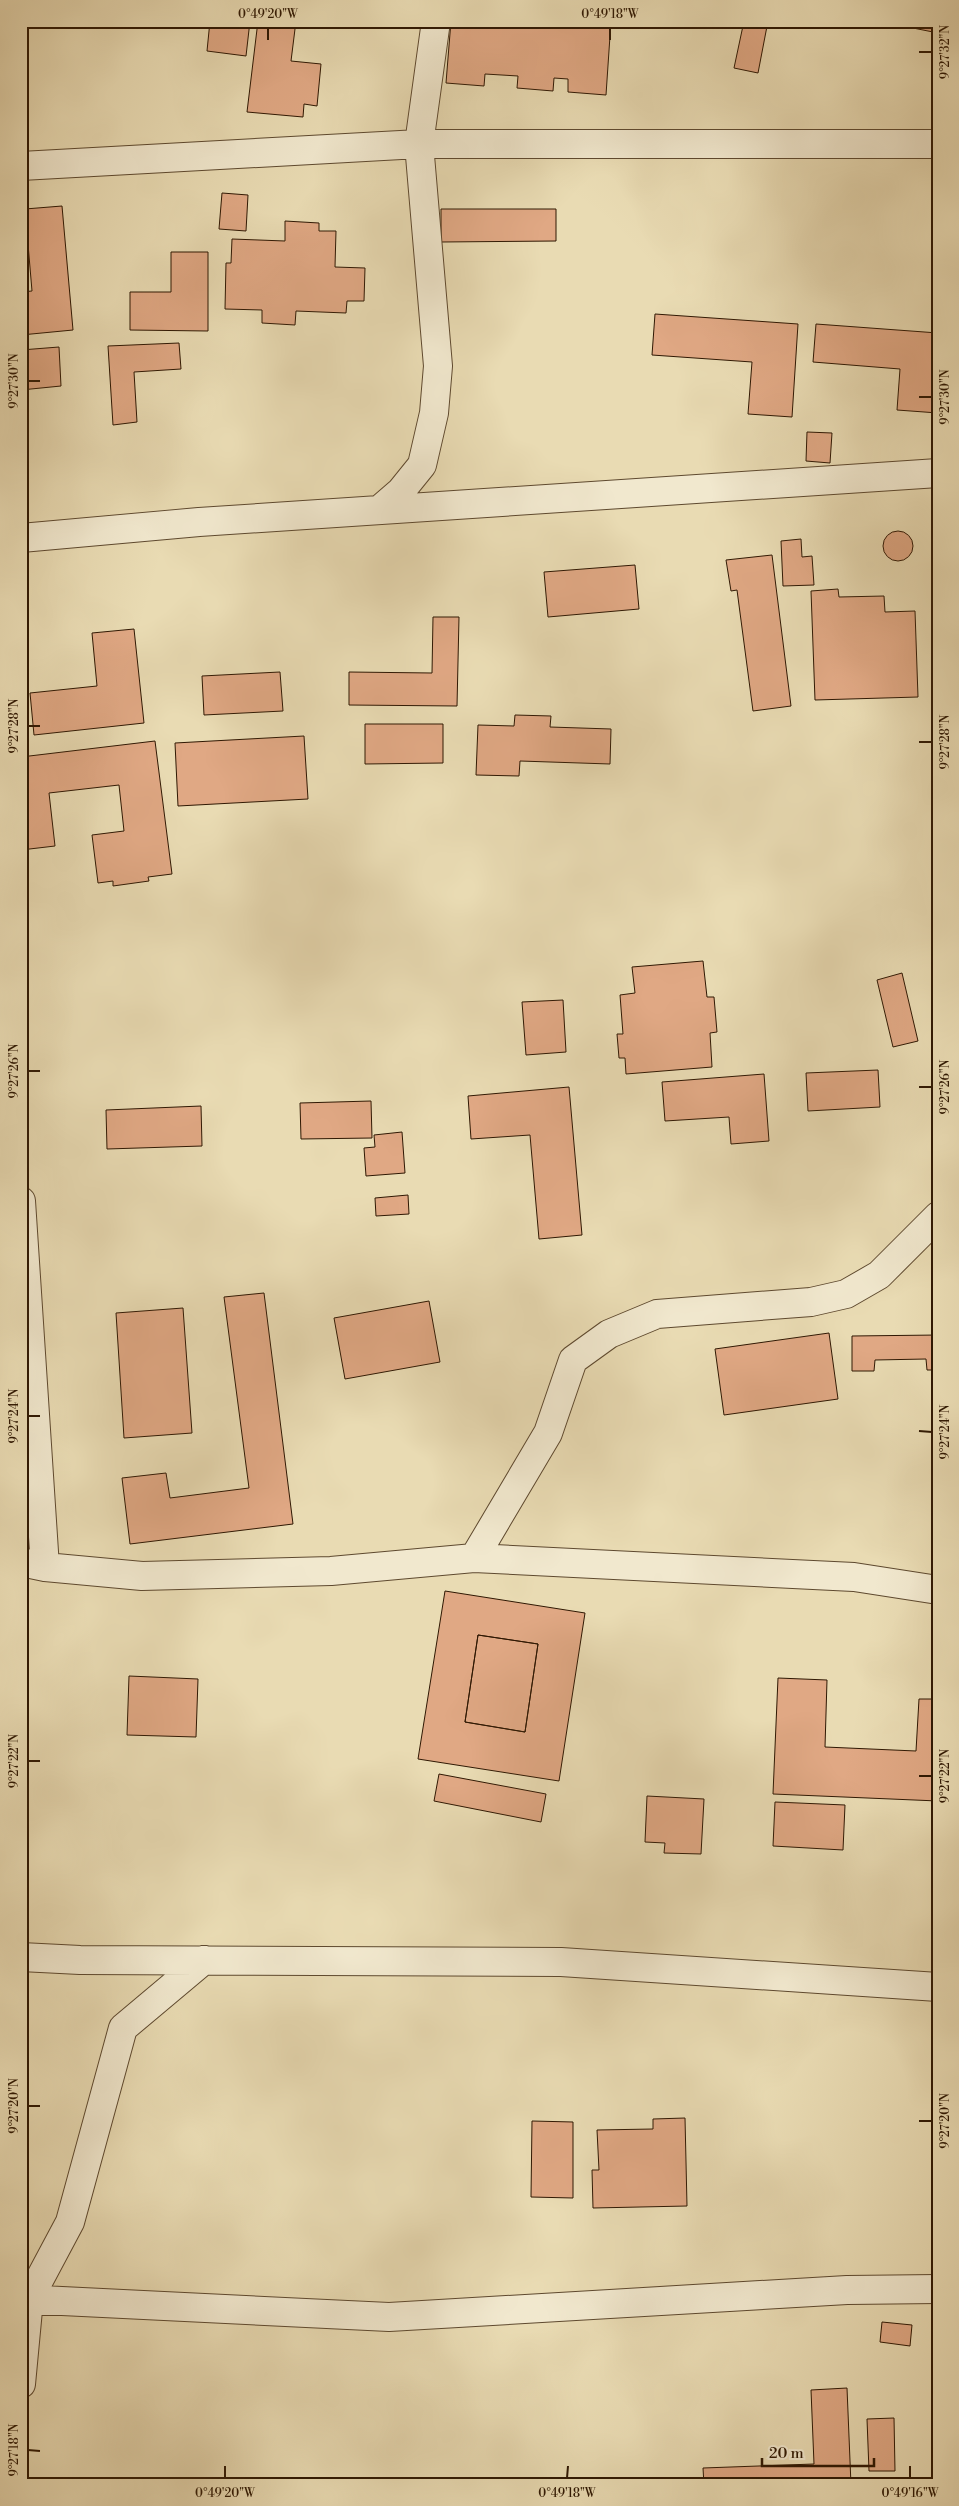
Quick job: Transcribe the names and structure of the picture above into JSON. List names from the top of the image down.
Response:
{
  "scale_bar": "20 m",
  "coordinates": [
    "0°49'20\"W",
    "0°49'18\"W",
    "9°27'32\"N",
    "9°27'30\"N",
    "9°27'28\"N",
    "9°27'26\"N",
    "9°27'24\"N",
    "9°27'22\"N",
    "9°27'20\"N",
    "9°27'18\"N",
    "0°49'16\"W"
  ]
}
